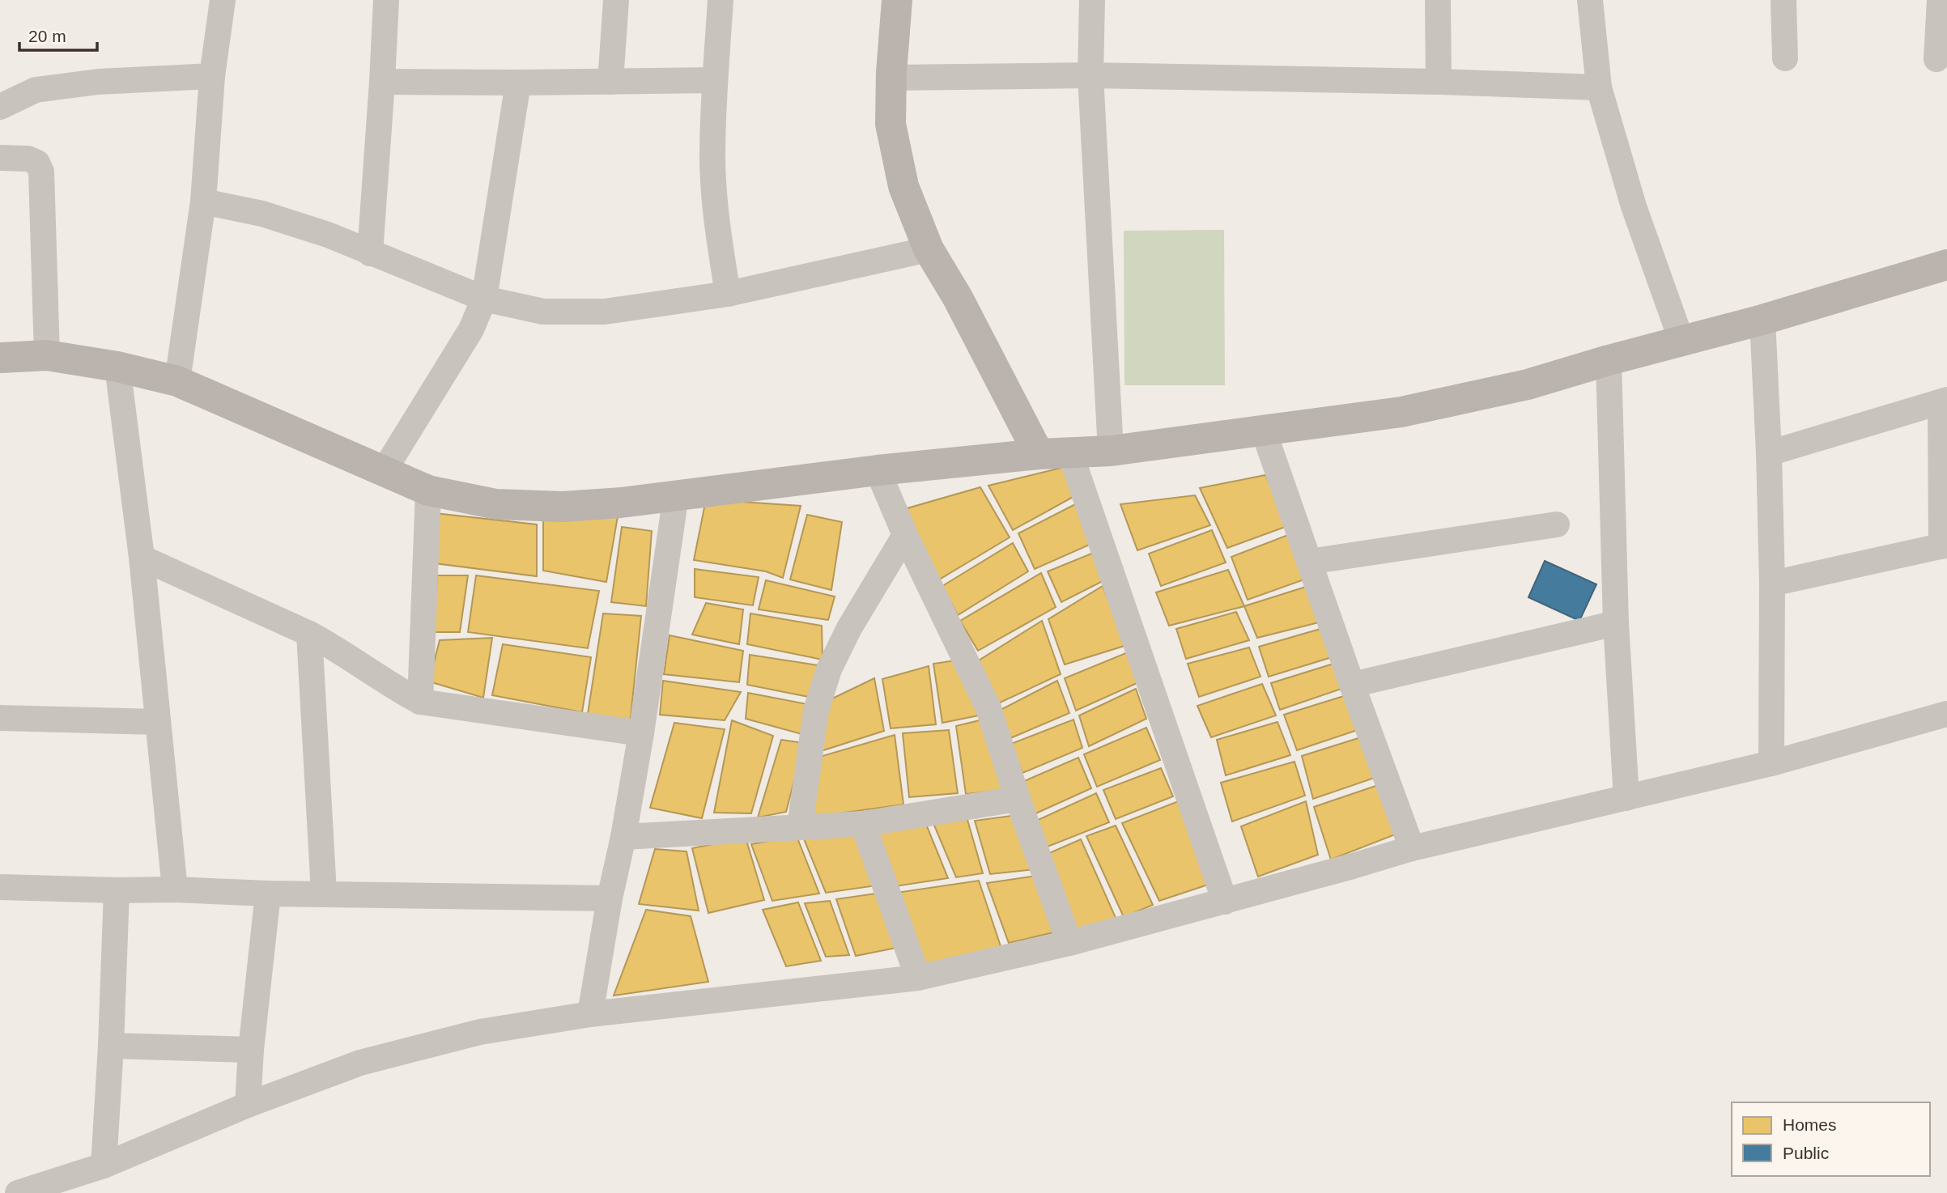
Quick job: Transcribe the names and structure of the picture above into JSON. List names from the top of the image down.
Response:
{
  "legend": ["Homes", "Public"],
  "scale_bar": "20 m"
}
